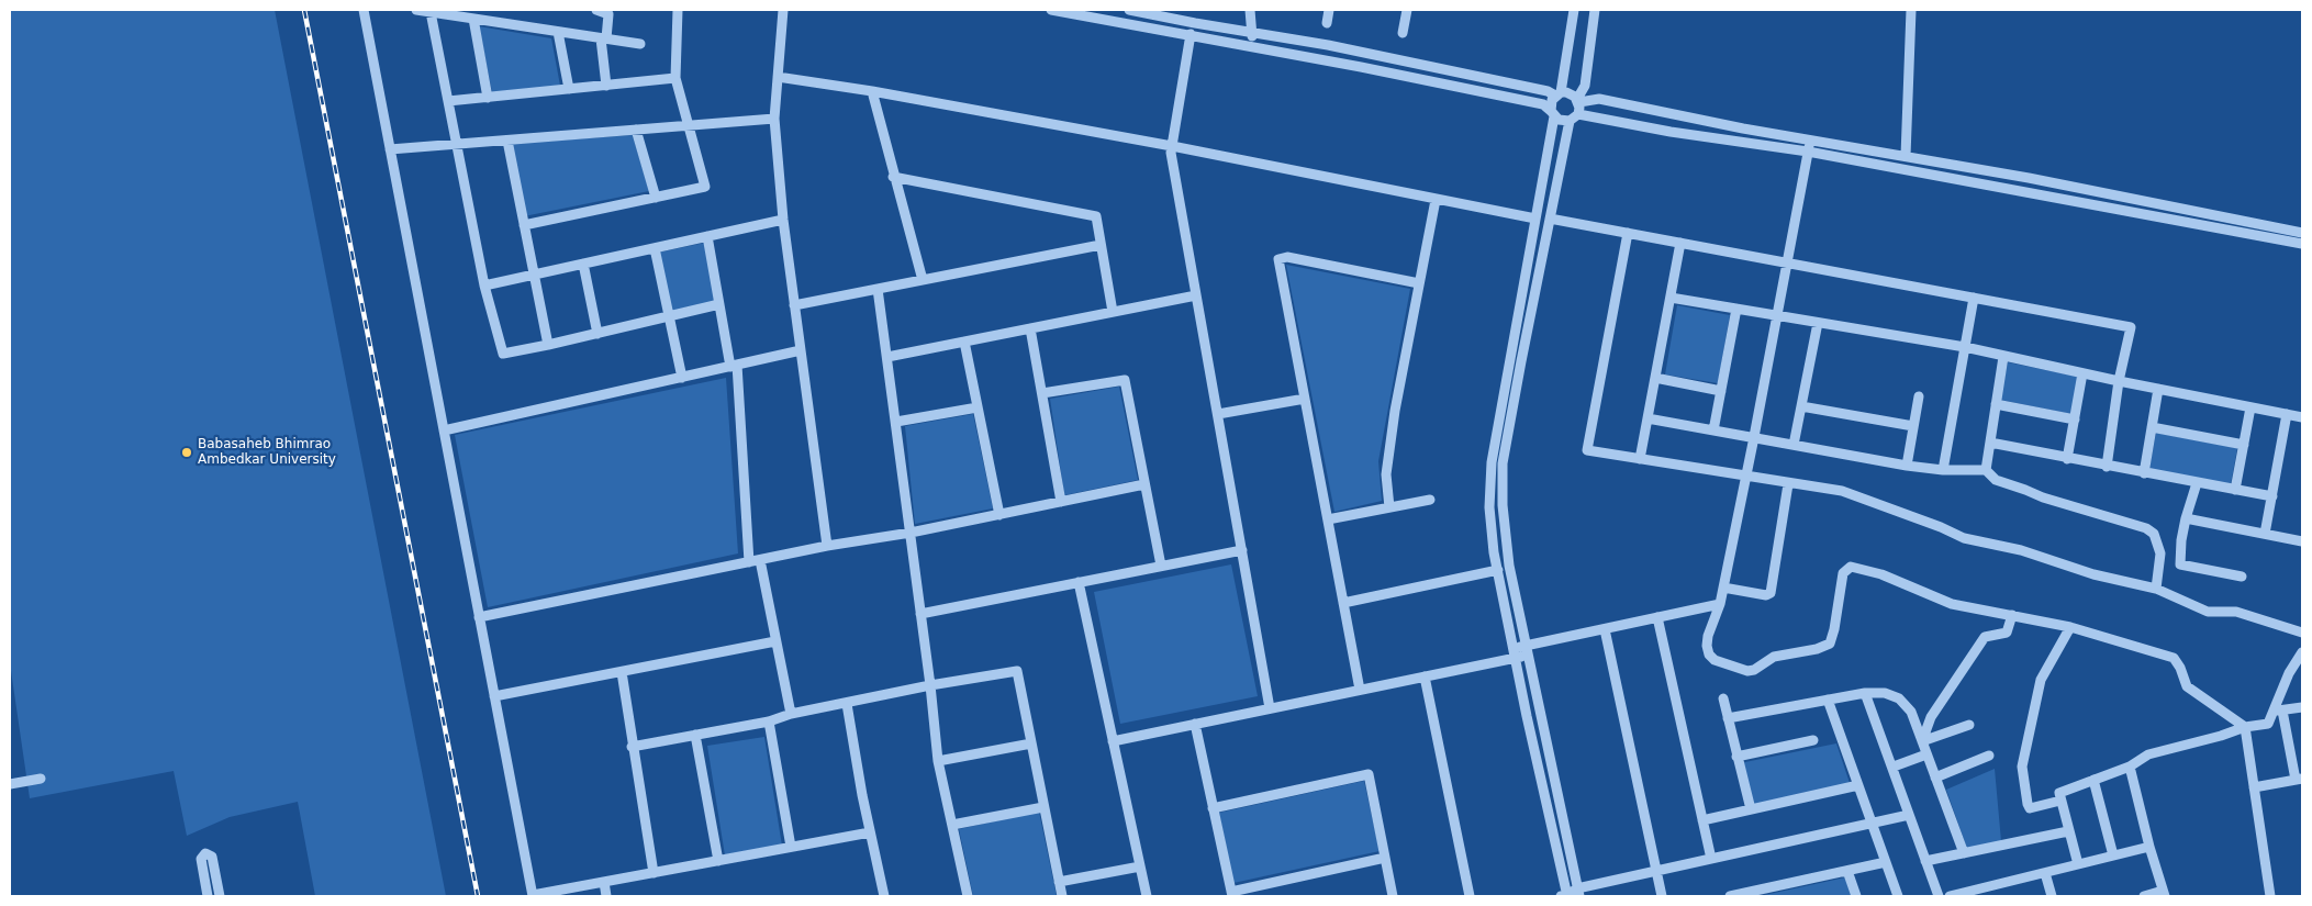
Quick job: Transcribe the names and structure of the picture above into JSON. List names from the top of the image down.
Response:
{
  "places": ["Babasaheb Bhimrao Ambedkar University"]
}
